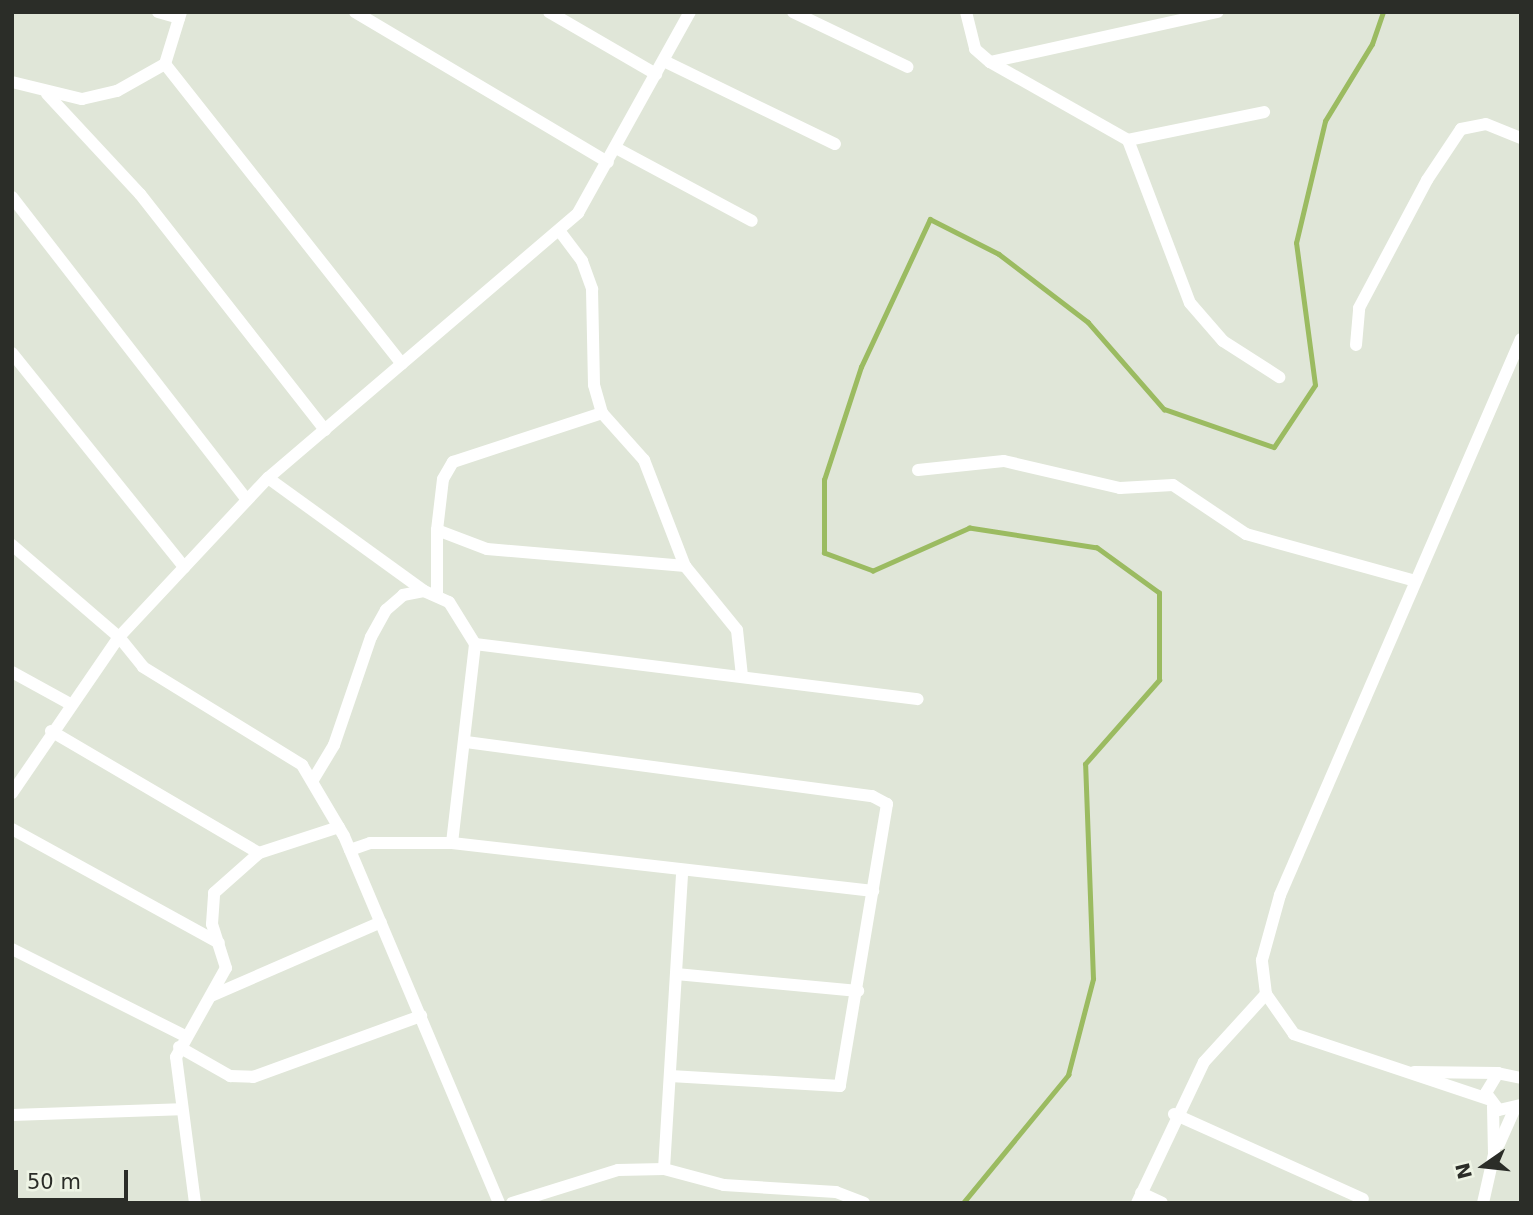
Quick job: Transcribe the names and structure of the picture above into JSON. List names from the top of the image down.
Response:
{
  "scale_bar": "50 m",
  "north": "left"
}
